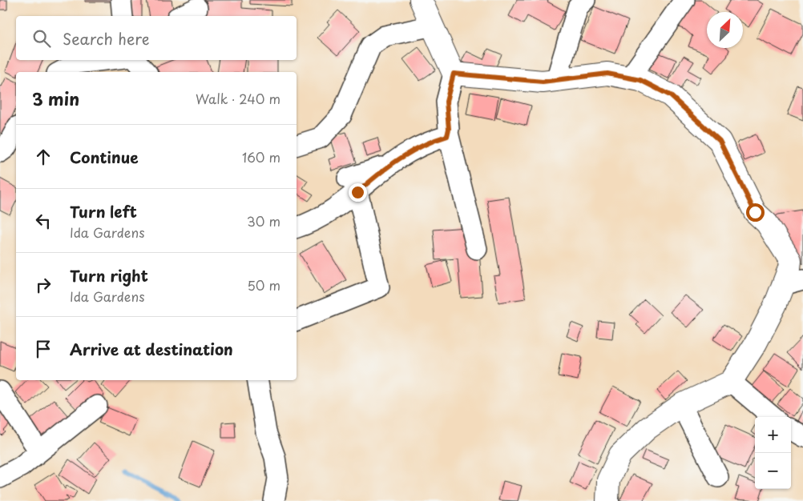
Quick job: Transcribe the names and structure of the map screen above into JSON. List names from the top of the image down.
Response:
{
  "north": "top right",
  "page": {
    "search": "Search here",
    "heading": ["3 min", "Walk · 240 m"],
    "list": [
      ["Continue", "160 m"],
      ["Turn left", "Ida Gardens", "30 m"],
      ["Turn right", "Ida Gardens", "50 m"],
      "Arrive at destination"
    ],
    "map_buttons": ["+", "−"]
  }
}
